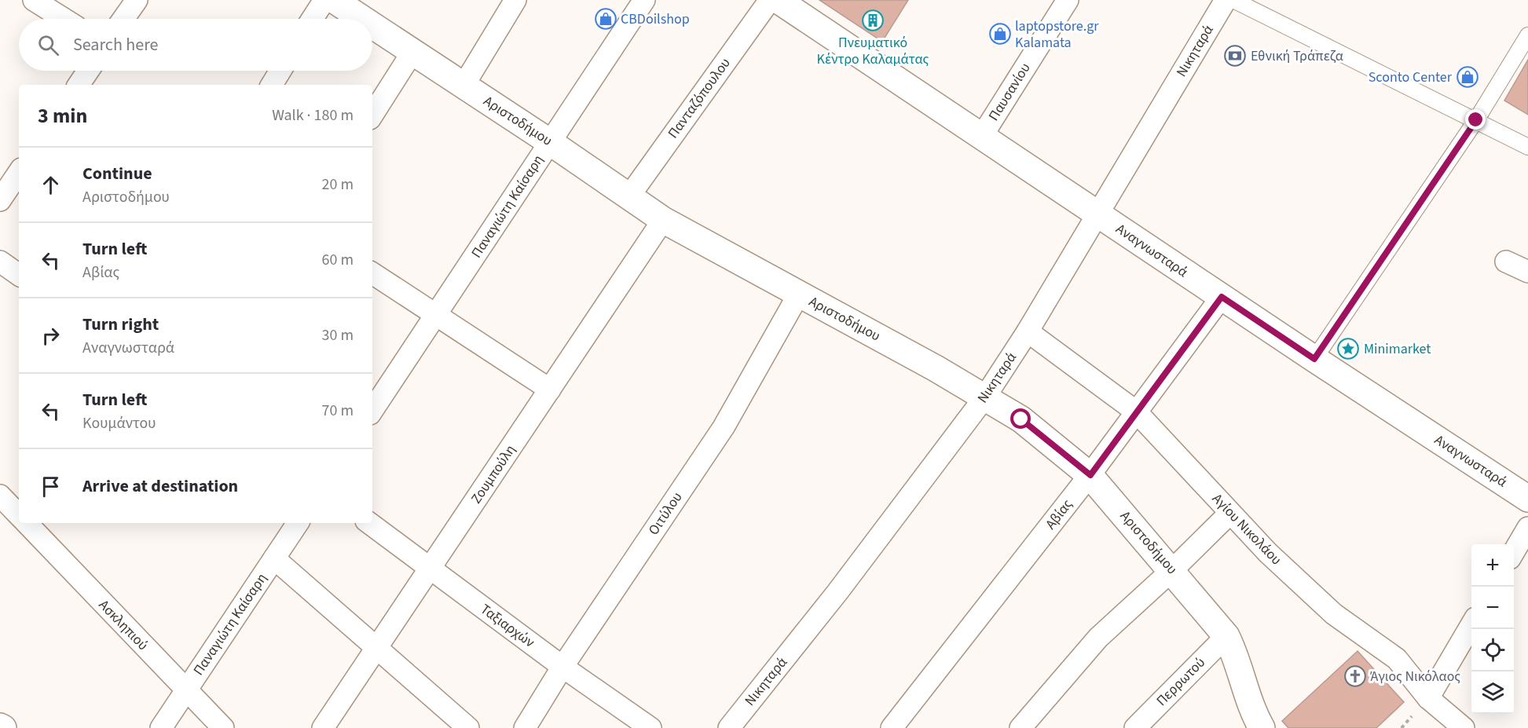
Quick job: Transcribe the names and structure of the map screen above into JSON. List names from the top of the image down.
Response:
{
  "streets": {
    "street": [
      "Νικηταρά",
      "Παυσανίου",
      "Πανταζόπουλου",
      "Αριστοδήμου",
      "Παναγιώτη Καίσαρη",
      "Αναγνωσταρά",
      "Ζουμπούλη",
      "Οιτύλου",
      "Αβίας",
      "Αγίου Νικολάου",
      "Ασκληπιού",
      "Ταξιαρχών",
      "Περρωτού"
    ]
  },
  "crossings": [
    ["Νικηταρά", "Αριστοδήμου"],
    ["Νικηταρά", "Αναγνωσταρά"],
    ["Νικηταρά", "Αγίου Νικολάου"],
    ["Παυσανίου", "Αναγνωσταρά"],
    ["Πανταζόπουλου", "Αριστοδήμου"],
    ["Αριστοδήμου", "Παναγιώτη Καίσαρη"],
    ["Αριστοδήμου", "Ζουμπούλη"],
    ["Αριστοδήμου", "Οιτύλου"],
    ["Αριστοδήμου", "Αβίας"],
    ["Αριστοδήμου", "Περρωτού"],
    ["Παναγιώτη Καίσαρη", "Ασκληπιού"],
    ["Αναγνωσταρά", "Αβίας"],
    ["Ζουμπούλη", "Ταξιαρχών"],
    ["Οιτύλου", "Ταξιαρχών"],
    ["Αβίας", "Αγίου Νικολάου"]
  ],
  "places": {
    "shop": ["CBDoilshop", "laptopstore.gr Kalamata", "Sconto Center"],
    "building": ["Πνευματικό Κέντρο Καλαμάτας"],
    "bank": ["Εθνική Τράπεζα"],
    "place": ["Minimarket"],
    "church": ["Άγιος Νικόλαος"]
  },
  "page": {
    "search": "Search here",
    "heading": ["3 min", "Walk · 180 m"],
    "list": [
      ["Continue", "Αριστοδήμου", "20 m"],
      ["Turn left", "Αβίας", "60 m"],
      ["Turn right", "Αναγνωσταρά", "30 m"],
      ["Turn left", "Κουμάντου", "70 m"],
      "Arrive at destination"
    ],
    "map_buttons": ["+", "−"]
  }
}
